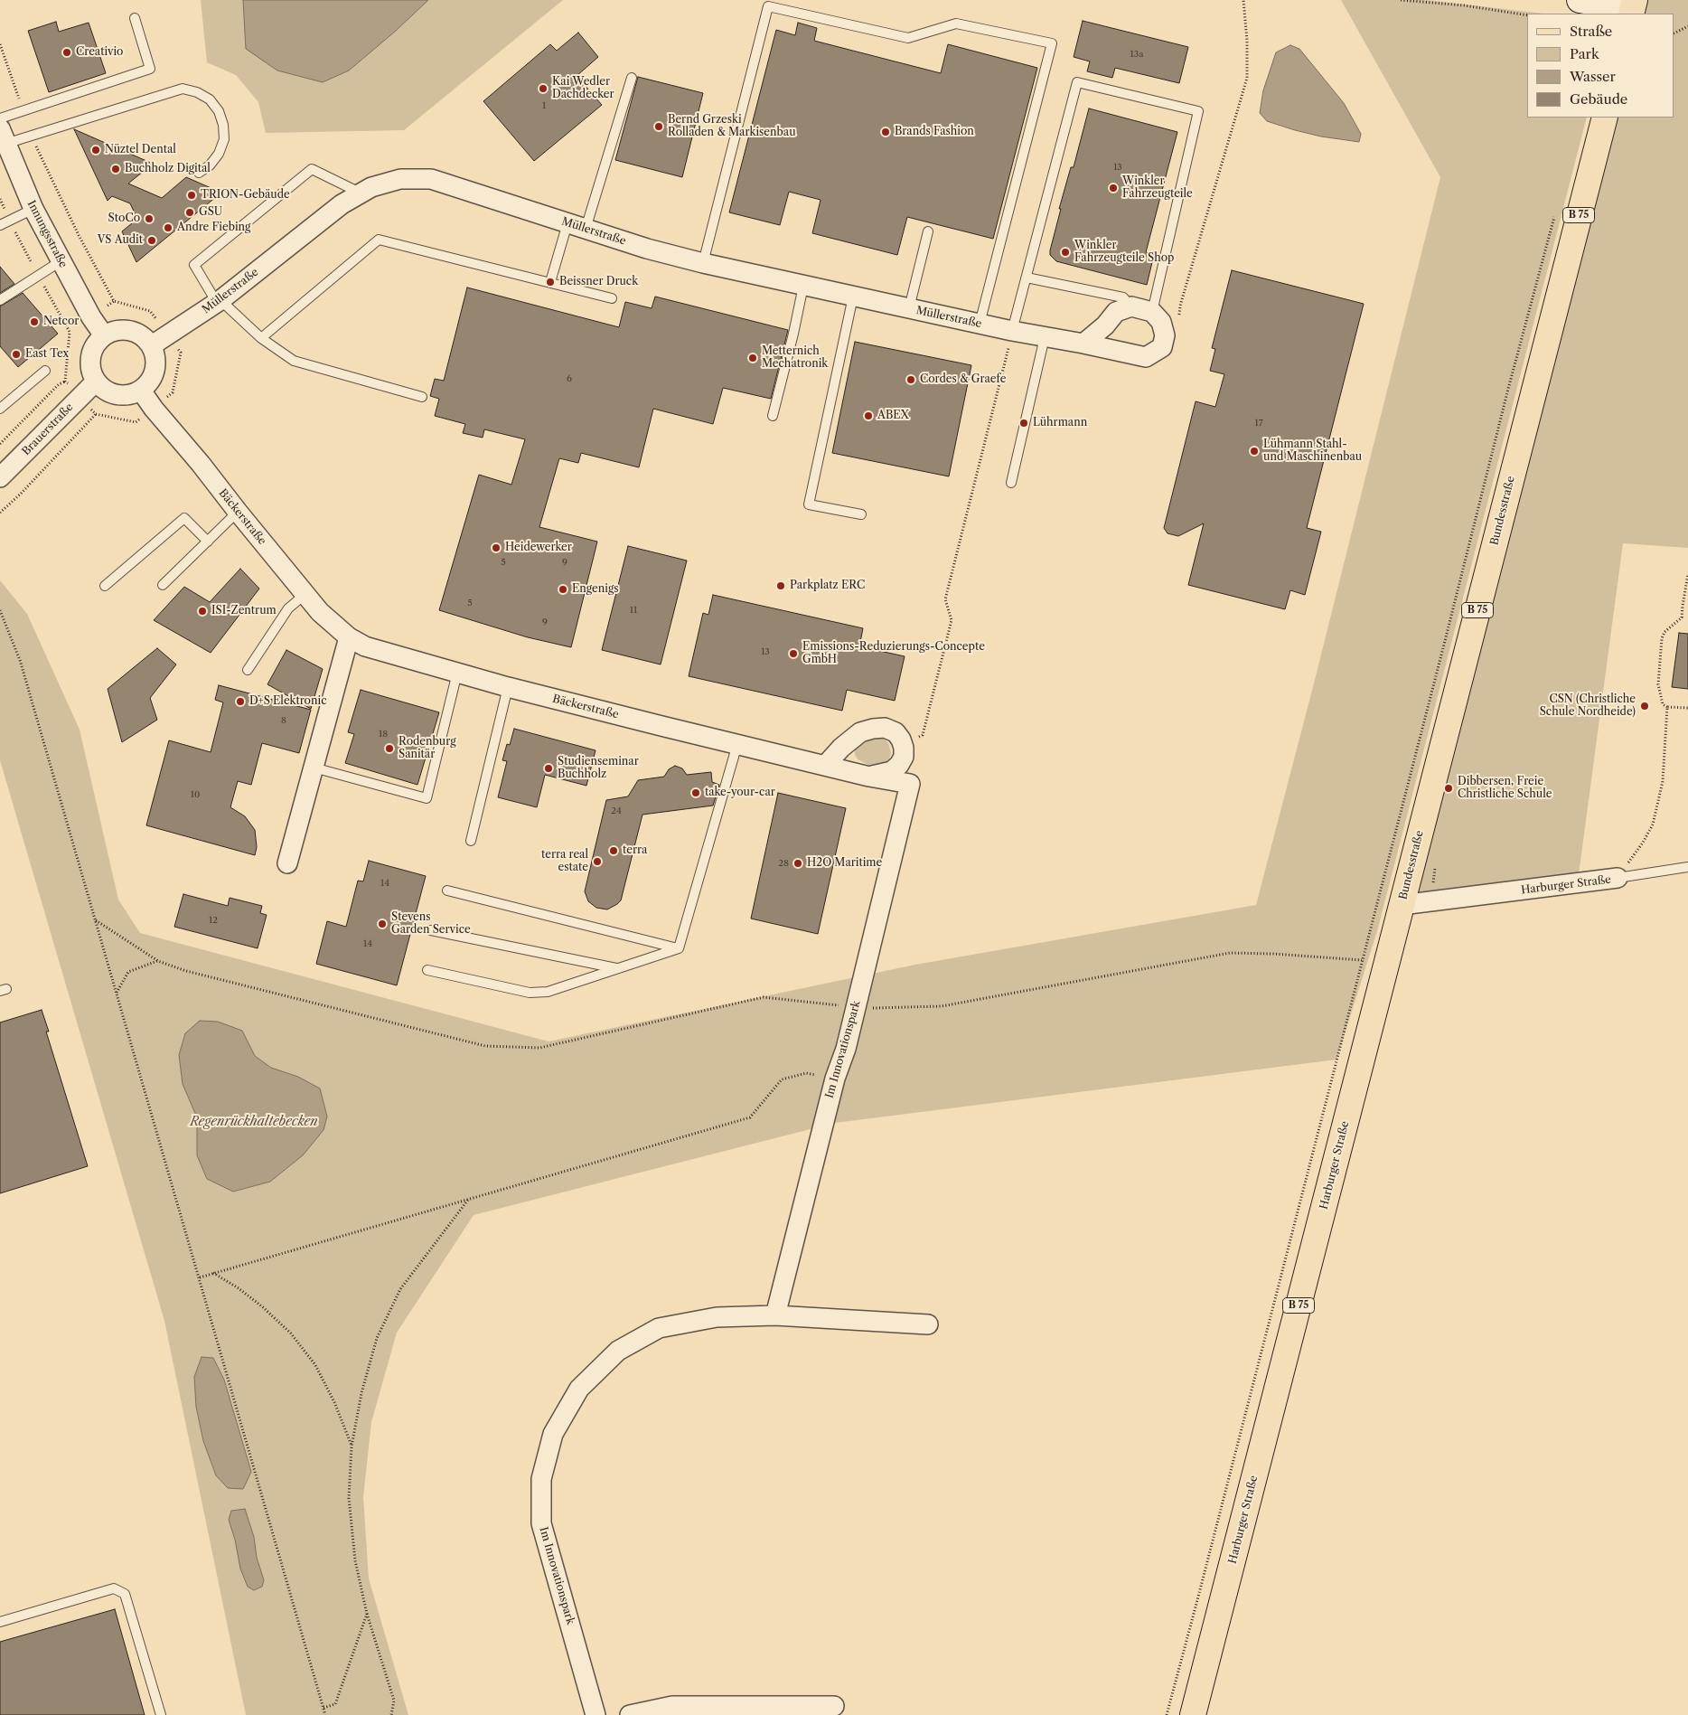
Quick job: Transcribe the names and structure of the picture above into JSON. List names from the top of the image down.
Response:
{
  "streets": {
    "main road": ["B 75", "Bundesstraße", "Harburger Straße"],
    "street": [
      "Müllerstraße",
      "Innungsstraße",
      "Brauerstraße",
      "Bäckerstraße",
      "Im Innovationspark"
    ]
  },
  "crossings": [
    ["Müllerstraße", "Innungsstraße"],
    ["Müllerstraße", "Brauerstraße"],
    ["Müllerstraße", "Bäckerstraße"],
    ["Innungsstraße", "Brauerstraße"],
    ["Innungsstraße", "Bäckerstraße"],
    ["Brauerstraße", "Bäckerstraße"],
    ["Bundesstraße", "Harburger Straße"],
    ["Bäckerstraße", "Im Innovationspark"]
  ],
  "water": ["Regenrückhaltebecken"],
  "places": [
    "Creativio",
    "Kai Wedler Dachdecker",
    "Bernd Grzeski Rolladen & Markisenbau",
    "Brands Fashion",
    "Nüztel Dental",
    "Buchholz Digital",
    "Winkler Fahrzeugteile",
    "TRION-Gebäude",
    "GSU",
    "StoCo",
    "Andre Fiebing",
    "VS Audit",
    "Winkler Fahrzeugteile Shop",
    "Beissner Druck",
    "Netcor",
    "East Tex",
    "Metternich Mechatronik",
    "Cordes & Graefe",
    "ABEX",
    "Lührmann",
    "Lühmann Stahl- und Maschinenbau",
    "Heidewerker",
    "Parkplatz ERC",
    "Engenigs",
    "ISI-Zentrum",
    "Emissions-Reduzierungs-Concepte GmbH",
    "D+S Elektronic",
    "CSN (Christliche Schule Nordheide)",
    "Rodenburg Sanitär",
    "Studienseminar Buchholz",
    "Dibbersen, Freie Christliche Schule",
    "take-your-car",
    "terra",
    "terra real estate",
    "H2O Maritime",
    "Stevens Garden Service"
  ],
  "house_numbers": [
    "13a",
    "1",
    "13",
    "6",
    "17",
    "5",
    "9",
    "5",
    "11",
    "9",
    "13",
    "8",
    "18",
    "10",
    "24",
    "28",
    "14",
    "12",
    "14"
  ],
  "legend": [
    "Straße",
    "Park",
    "Wasser",
    "Gebäude"
  ]
}
